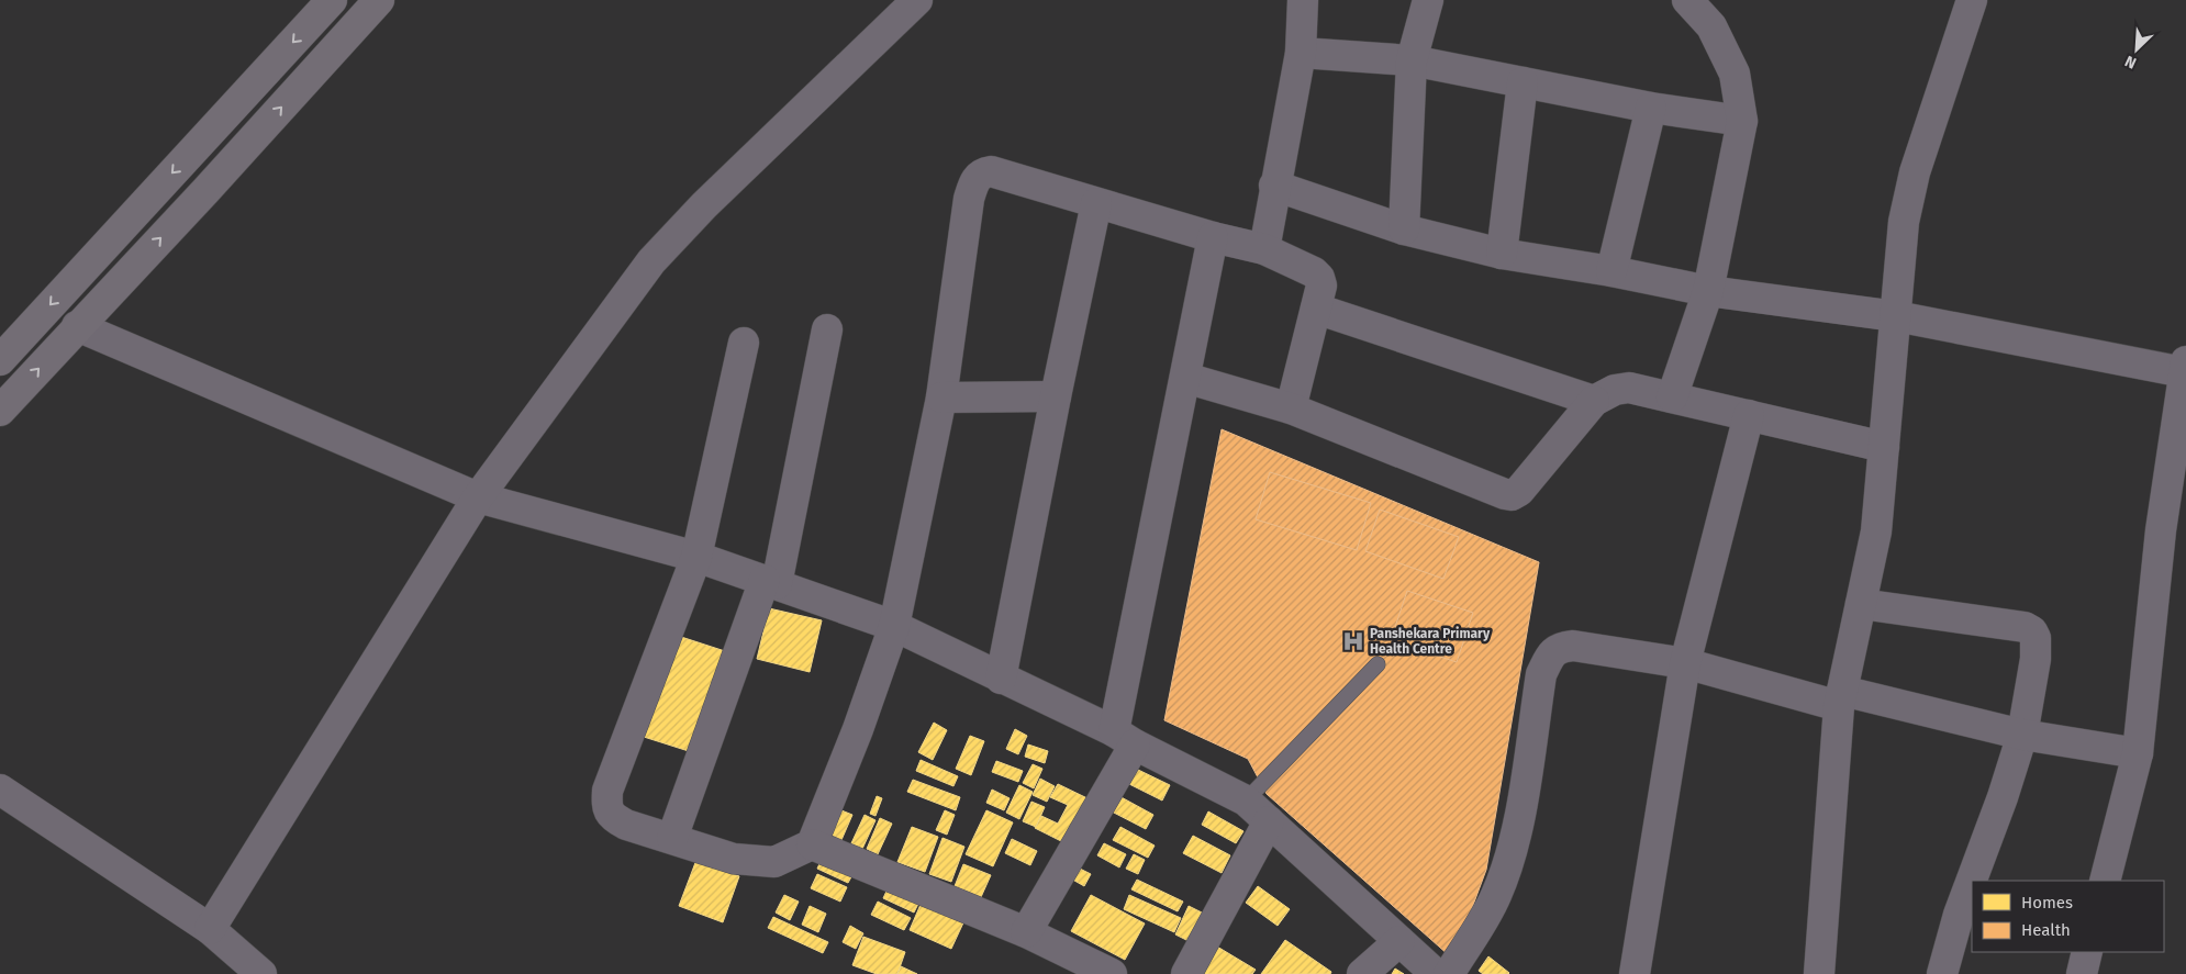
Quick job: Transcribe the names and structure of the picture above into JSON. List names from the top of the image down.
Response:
{
  "places": {
    "hospital": ["Panshekara Primary Health Centre"]
  },
  "legend": ["Homes", "Health"],
  "north": "bottom left"
}
